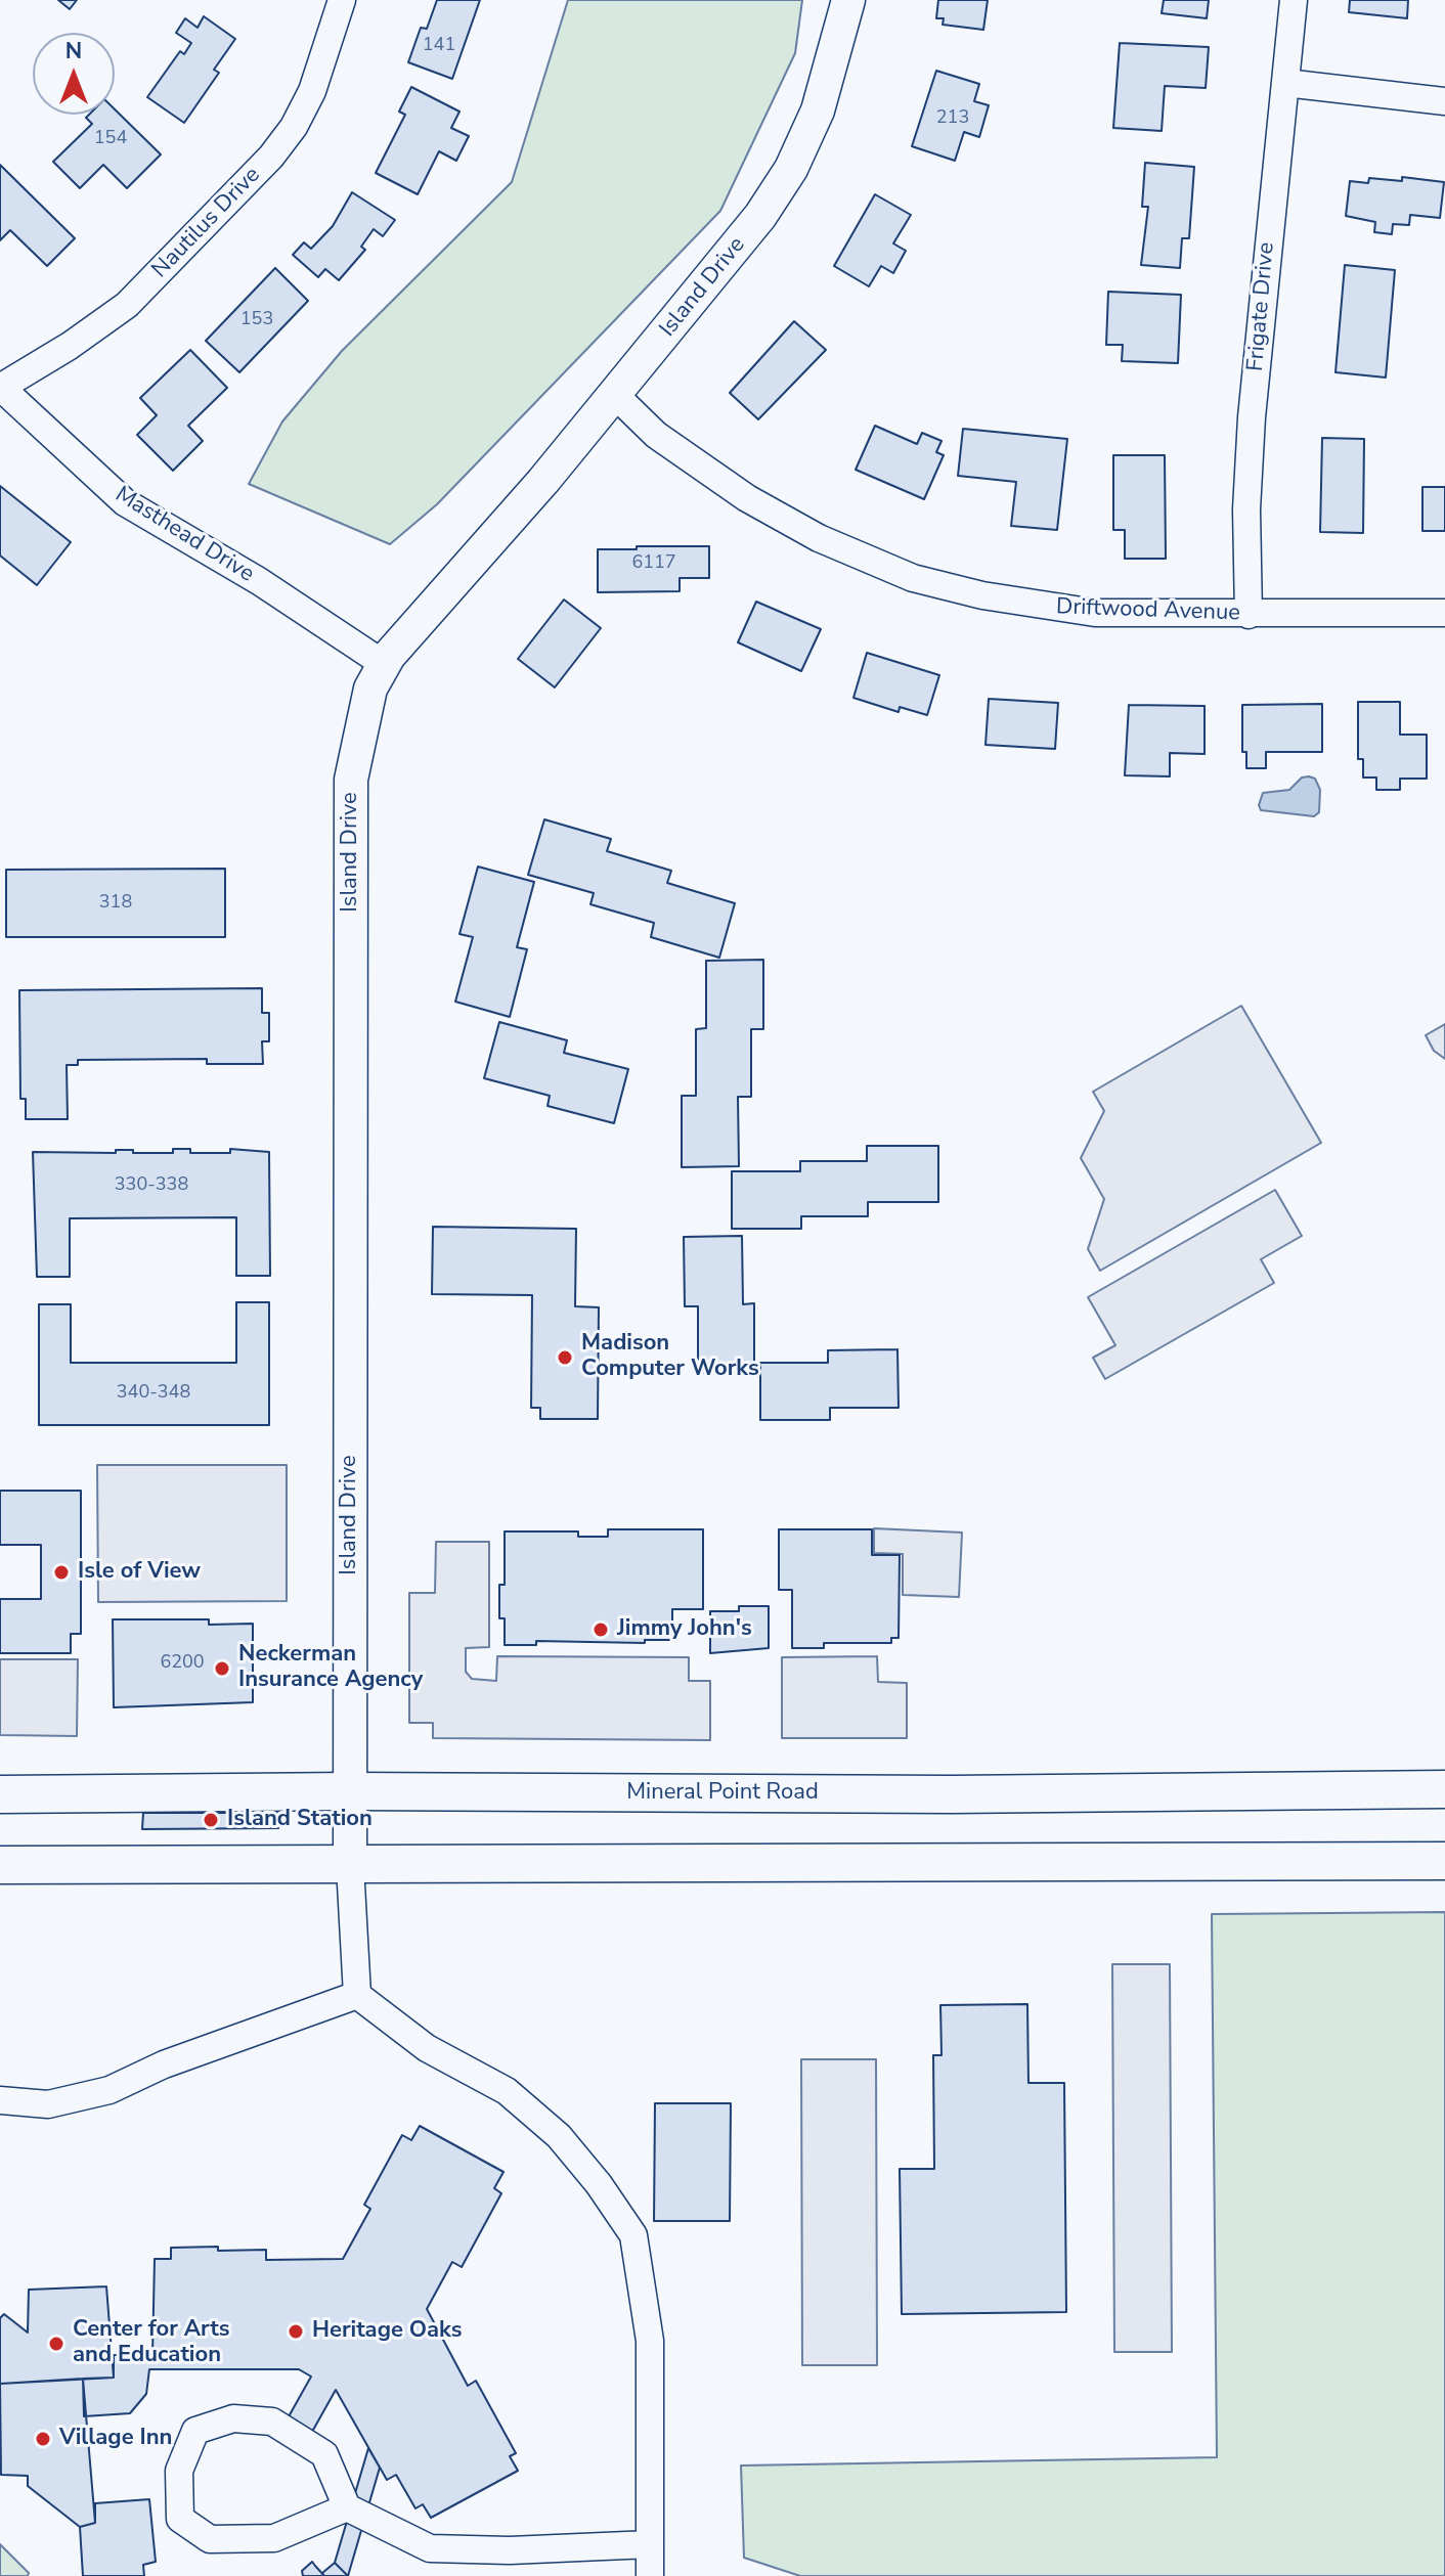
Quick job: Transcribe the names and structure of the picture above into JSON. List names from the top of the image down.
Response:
{
  "streets": {
    "main road": ["Mineral Point Road"],
    "street": [
      "Nautilus Drive",
      "Island Drive",
      "Frigate Drive",
      "Masthead Drive",
      "Driftwood Avenue"
    ]
  },
  "crossings": [
    ["Nautilus Drive", "Masthead Drive"],
    ["Island Drive", "Masthead Drive"],
    ["Island Drive", "Driftwood Avenue"],
    ["Island Drive", "Mineral Point Road"],
    ["Frigate Drive", "Driftwood Avenue"]
  ],
  "places": [
    "Madison Computer Works",
    "Isle of View",
    "Jimmy John's",
    "Neckerman Insurance Agency",
    "Island Station",
    "Heritage Oaks",
    "Center for Arts and Education",
    "Village Inn"
  ],
  "house_numbers": [
    "141",
    "213",
    "154",
    "153",
    "6117",
    "318",
    "330-338",
    "340-348",
    "6200"
  ],
  "north": "top"
}
